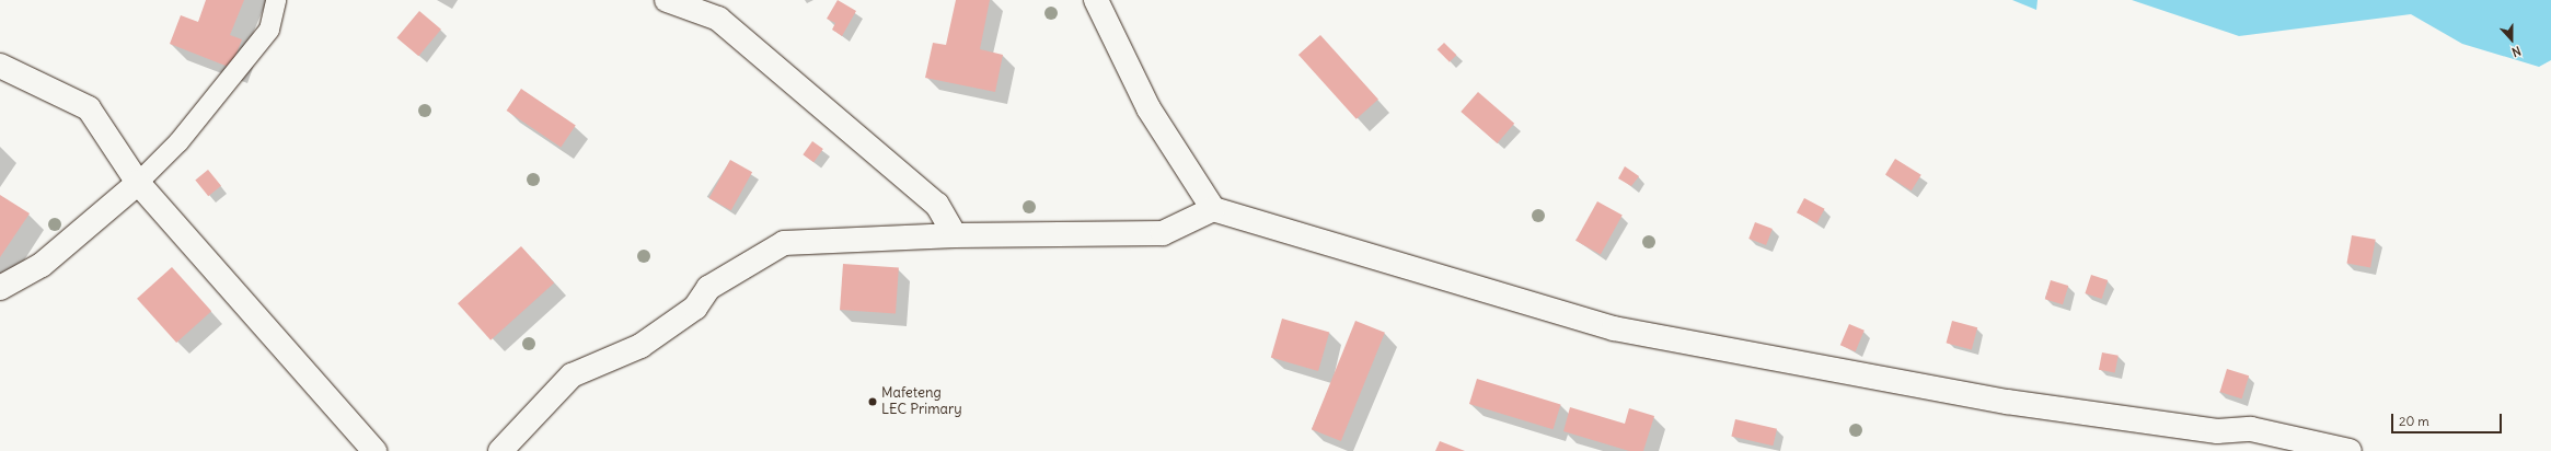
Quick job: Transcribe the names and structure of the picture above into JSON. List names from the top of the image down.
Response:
{
  "places": ["Mafeteng LEC Primary"],
  "scale_bar": "20 m",
  "north": "bottom"
}
